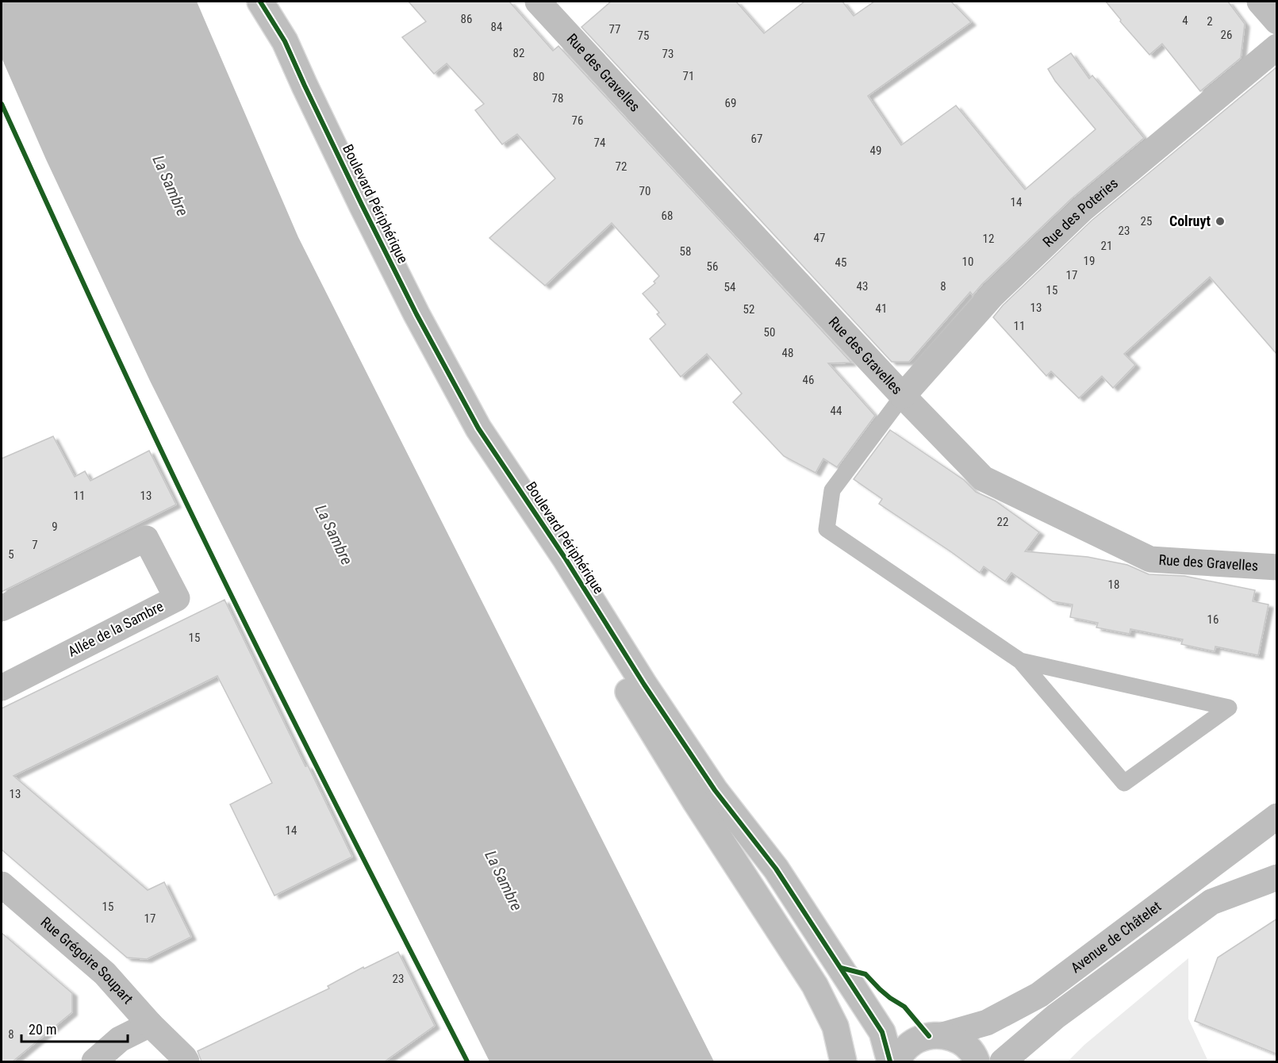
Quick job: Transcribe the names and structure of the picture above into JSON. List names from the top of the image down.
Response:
{
  "streets": {
    "street": [
      "Rue des Gravelles",
      "Boulevard Périphérique",
      "Rue des Poteries",
      "Allée de la Sambre",
      "Avenue de Châtelet",
      "Rue Grégoire Soupart"
    ]
  },
  "crossings": [
    ["Rue des Gravelles", "Rue des Poteries"]
  ],
  "water": ["La Sambre"],
  "places": ["Colruyt"],
  "house_numbers": [
    "86",
    "4",
    "2",
    "84",
    "77",
    "26",
    "75",
    "82",
    "73",
    "71",
    "80",
    "78",
    "69",
    "76",
    "67",
    "74",
    "49",
    "72",
    "70",
    "14",
    "68",
    "25",
    "23",
    "47",
    "12",
    "21",
    "58",
    "19",
    "10",
    "45",
    "56",
    "17",
    "43",
    "8",
    "54",
    "15",
    "13",
    "41",
    "52",
    "11",
    "50",
    "48",
    "46",
    "44",
    "11",
    "13",
    "22",
    "9",
    "7",
    "5",
    "18",
    "16",
    "15",
    "13",
    "14",
    "15",
    "17",
    "23",
    "8"
  ],
  "scale_bar": "20 m"
}
